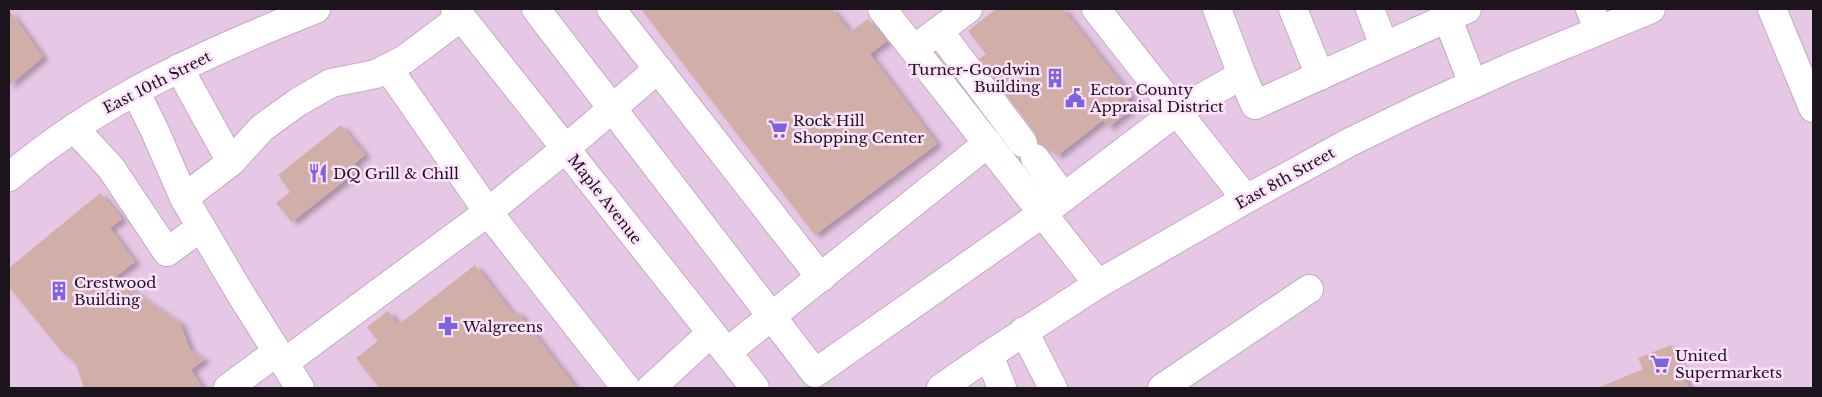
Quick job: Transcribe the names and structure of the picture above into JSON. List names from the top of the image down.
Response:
{
  "streets": {
    "street": ["East 10th Street", "East 8th Street", "Maple Avenue"]
  },
  "places": {
    "building": ["Turner-Goodwin Building", "Crestwood Building"],
    "public building": ["Ector County Appraisal District"],
    "supermarket": ["Rock Hill Shopping Center", "United Supermarkets"],
    "restaurant": ["DQ Grill & Chill"],
    "pharmacy": ["Walgreens"]
  }
}
